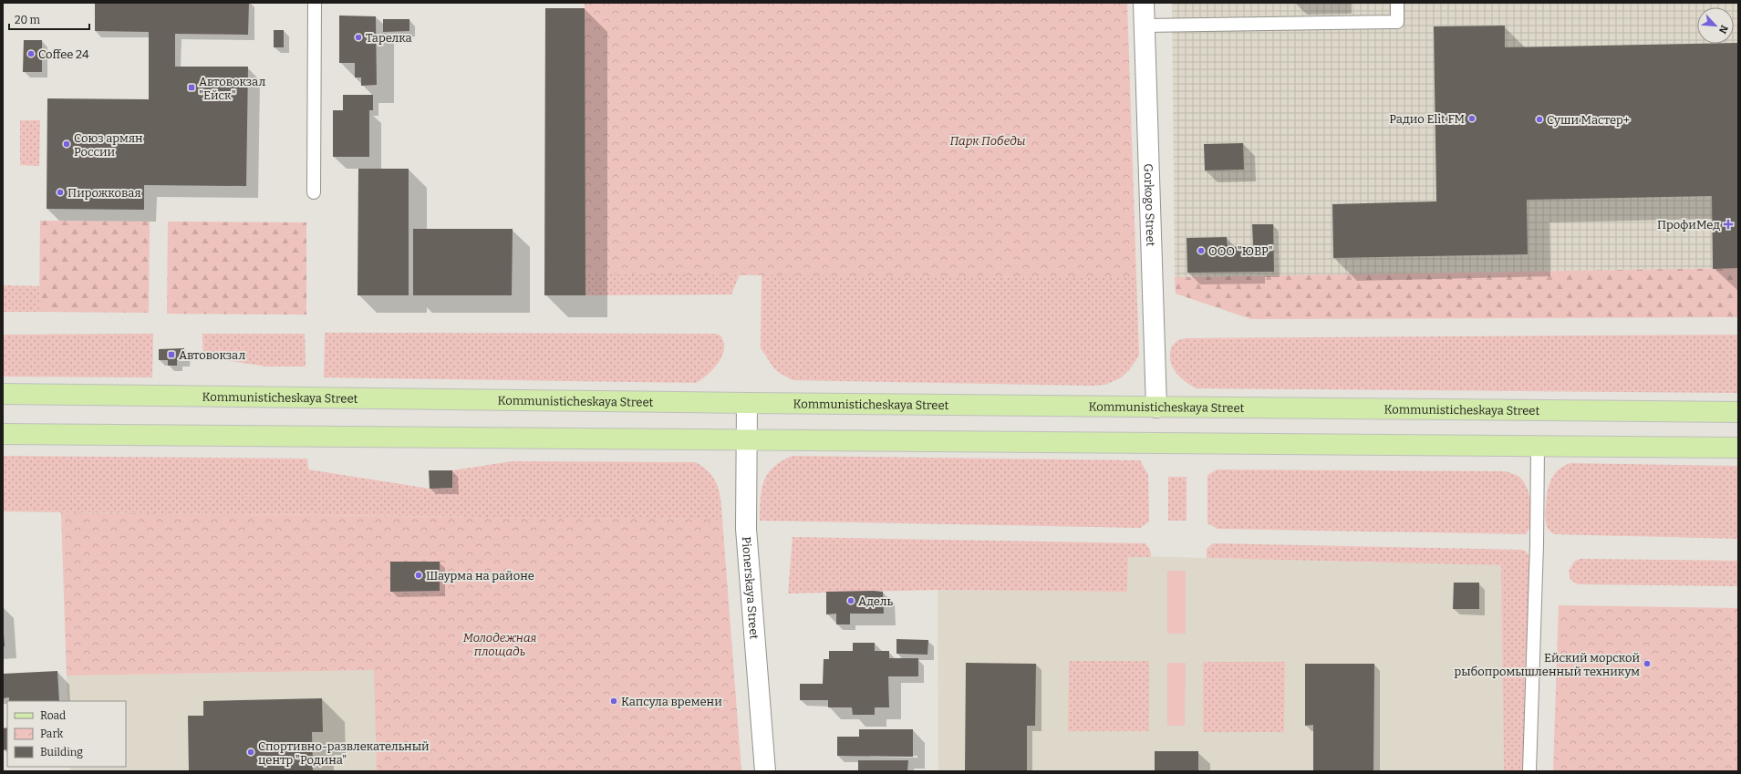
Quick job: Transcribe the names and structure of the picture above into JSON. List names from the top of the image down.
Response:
{
  "streets": {
    "main road": ["Kommunisticheskaya Street"],
    "street": ["Gorkogo Street", "Pionerskaya Street"]
  },
  "crossings": [
    ["Gorkogo Street", "Kommunisticheskaya Street"],
    ["Kommunisticheskaya Street", "Pionerskaya Street"]
  ],
  "parks": ["Парк Победы", "Молодежная площадь"],
  "places": {
    "other": [
      "Тарелка",
      "Coffee 24",
      "Радио Elit FM",
      "Суши Мастер+",
      "Союз армян России",
      "Пирожковая",
      "ООО \"ЮВР\"",
      "Шаурма на районе",
      "Адель",
      "Ейский морской рыбопромышленный техникум",
      "Капсула времени",
      "Спортивно-развлекательный центр \"Родина\""
    ],
    "transit": ["Автовокзал \"Ейск\"", "Автовокзал"],
    "health": ["ПрофиМед"]
  },
  "legend": ["Road", "Park", "Building"],
  "scale_bar": "20 m",
  "north": "bottom right"
}
